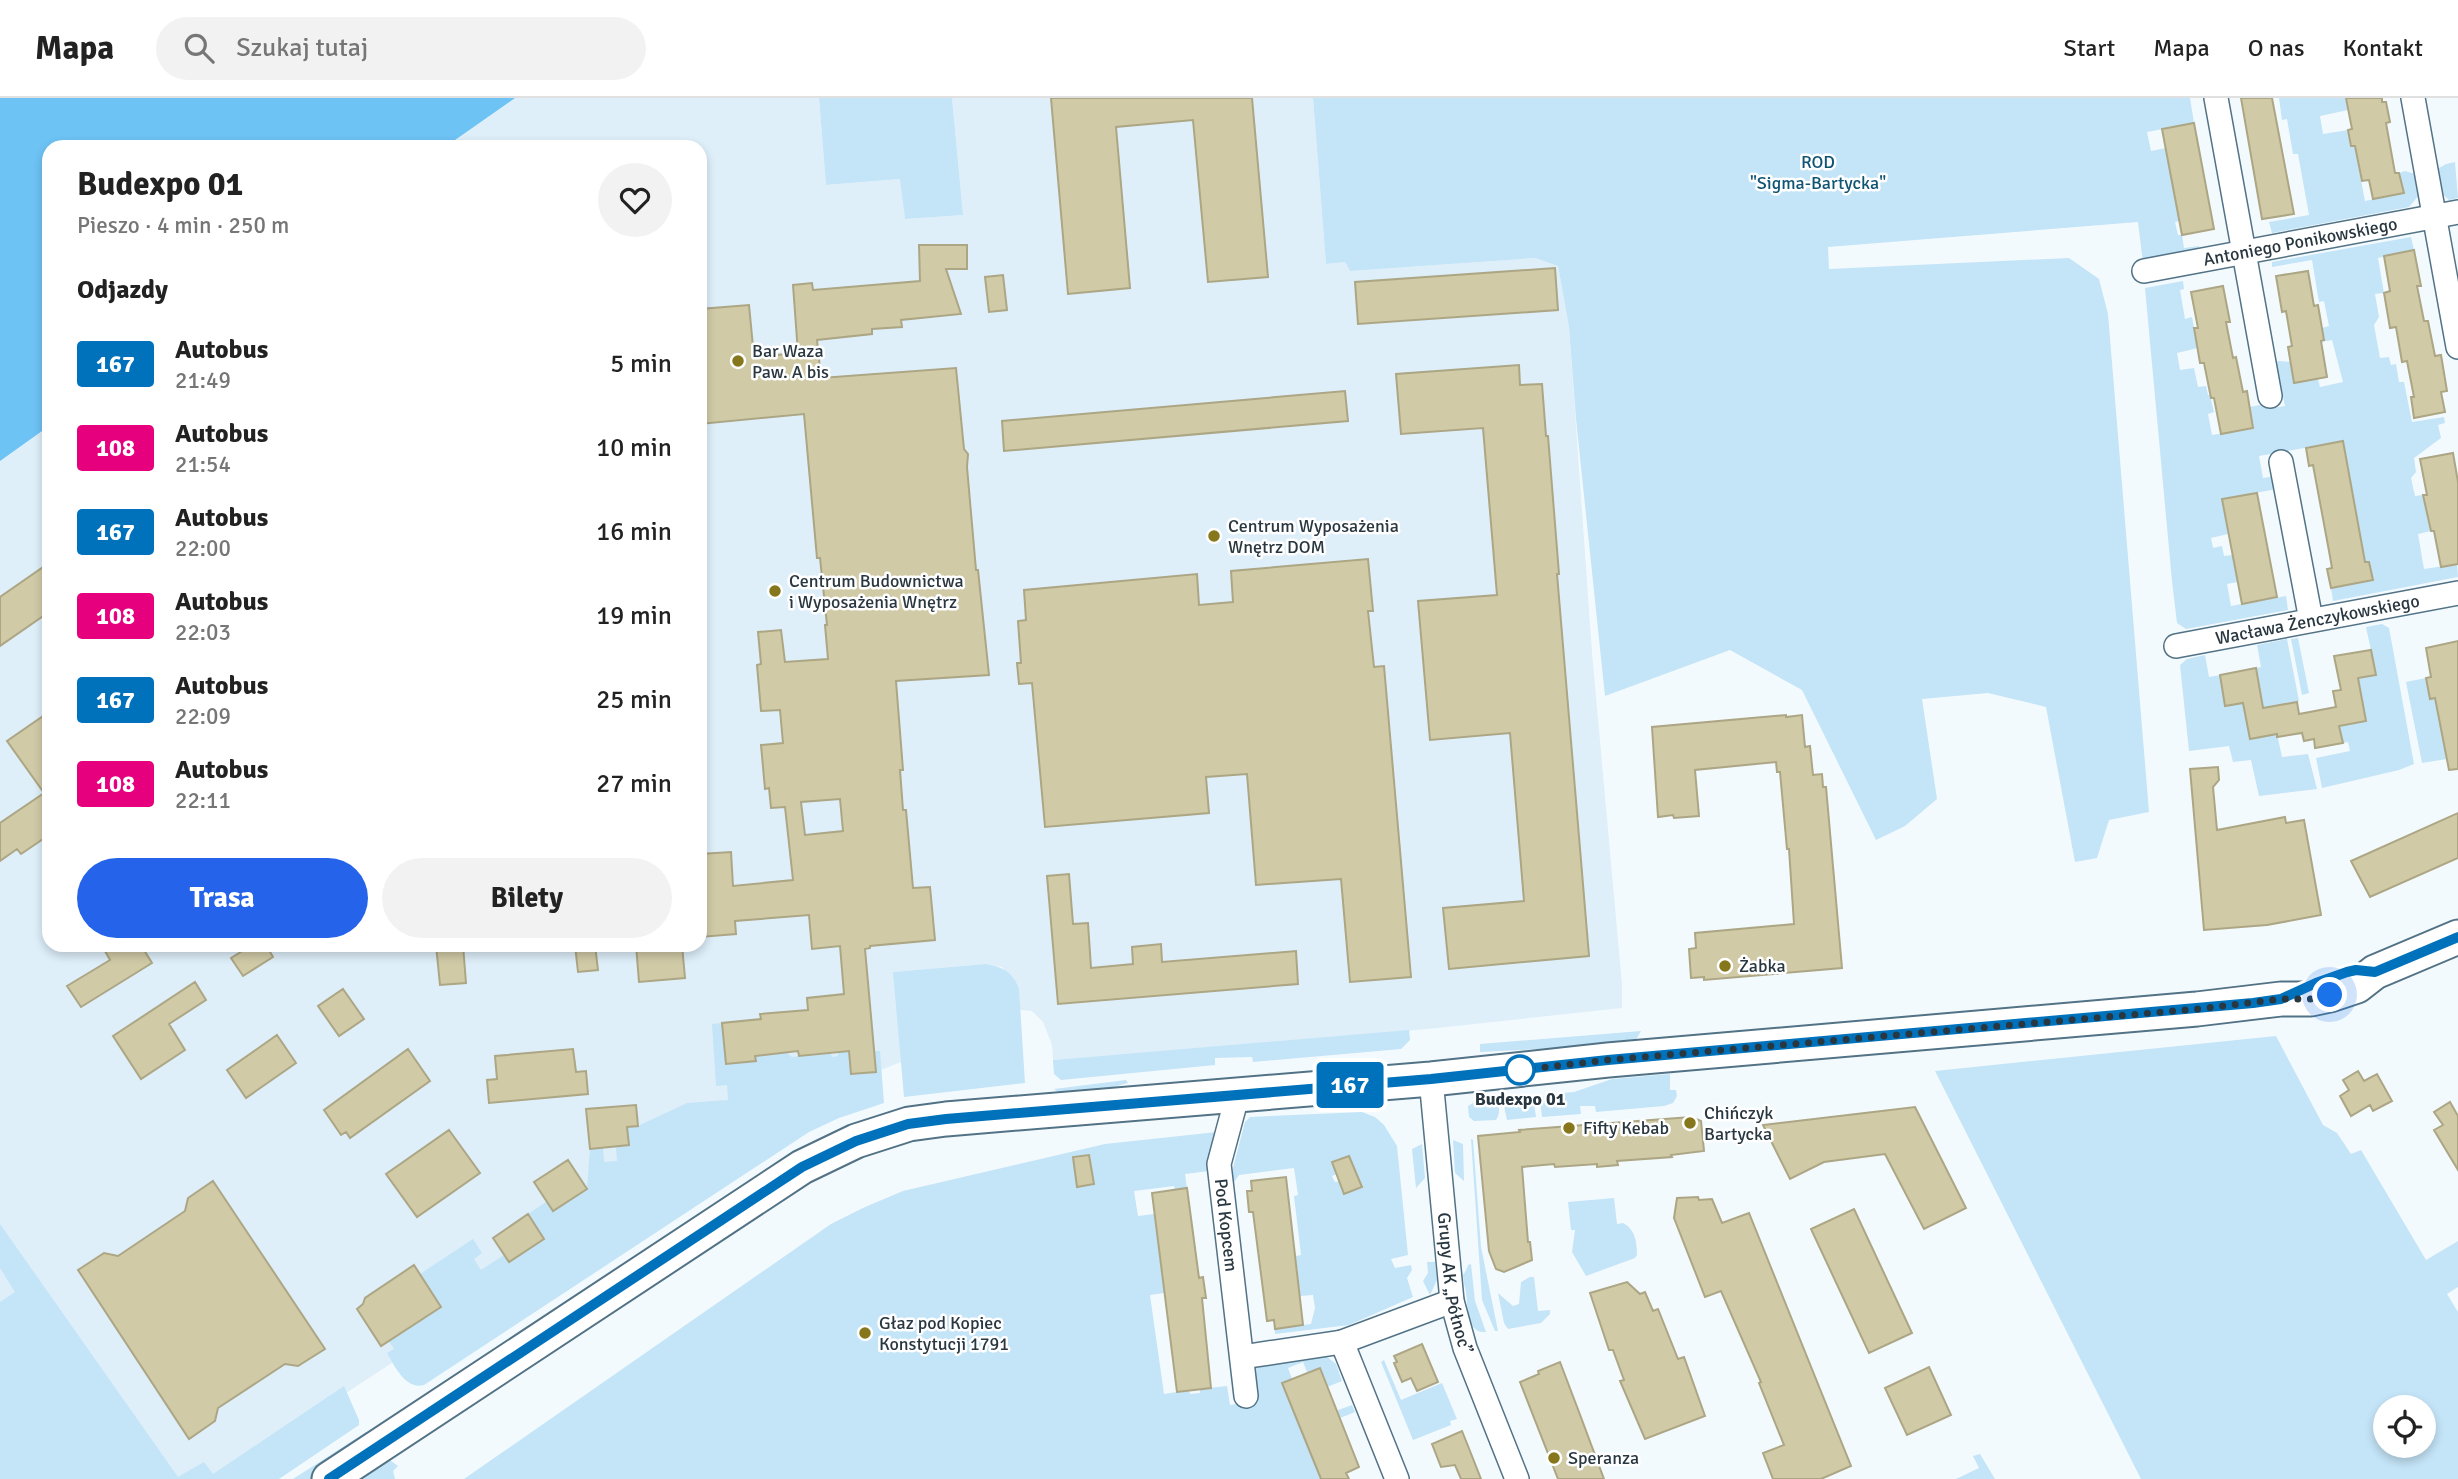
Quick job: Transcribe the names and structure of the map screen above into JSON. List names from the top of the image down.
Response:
{
  "streets": {
    "street": [
      "Antoniego Ponikowskiego",
      "Wacława Żenczykowskiego",
      "Pod Kopcem",
      "Grupy AK „Północ”"
    ]
  },
  "parks": ["ROD \"Sigma-Bartycka\""],
  "places": [
    "Bar Waza Paw. A bis",
    "Centrum Wyposażenia Wnętrz DOM",
    "Centrum Budownictwa i Wyposażenia Wnętrz",
    "Żabka",
    "Budexpo 01",
    "Chińczyk Bartycka",
    "Fifty Kebab",
    "Głaz pod Kopiec Konstytucji 1791",
    "Speranza"
  ],
  "lines": ["bus line 167"],
  "page": {
    "header": "Mapa",
    "search": "Szukaj tutaj",
    "nav": [
      "Start",
      "Mapa",
      "O nas",
      "Kontakt"
    ],
    "on_map": "167",
    "heading": [
      ["Budexpo 01", "Pieszo · 4 min · 250 m"],
      "Odjazdy"
    ],
    "list": [
      {
        "mark": "167",
        "name": "Autobus",
        "note": "21:49",
        "value": "5 min"
      },
      {
        "mark": "108",
        "name": "Autobus",
        "note": "21:54",
        "value": "10 min"
      },
      {
        "mark": "167",
        "name": "Autobus",
        "note": "22:00",
        "value": "16 min"
      },
      {
        "mark": "108",
        "name": "Autobus",
        "note": "22:03",
        "value": "19 min"
      },
      {
        "mark": "167",
        "name": "Autobus",
        "note": "22:09",
        "value": "25 min"
      },
      {
        "mark": "108",
        "name": "Autobus",
        "note": "22:11",
        "value": "27 min"
      }
    ],
    "buttons": ["Trasa", "Bilety"]
  }
}
